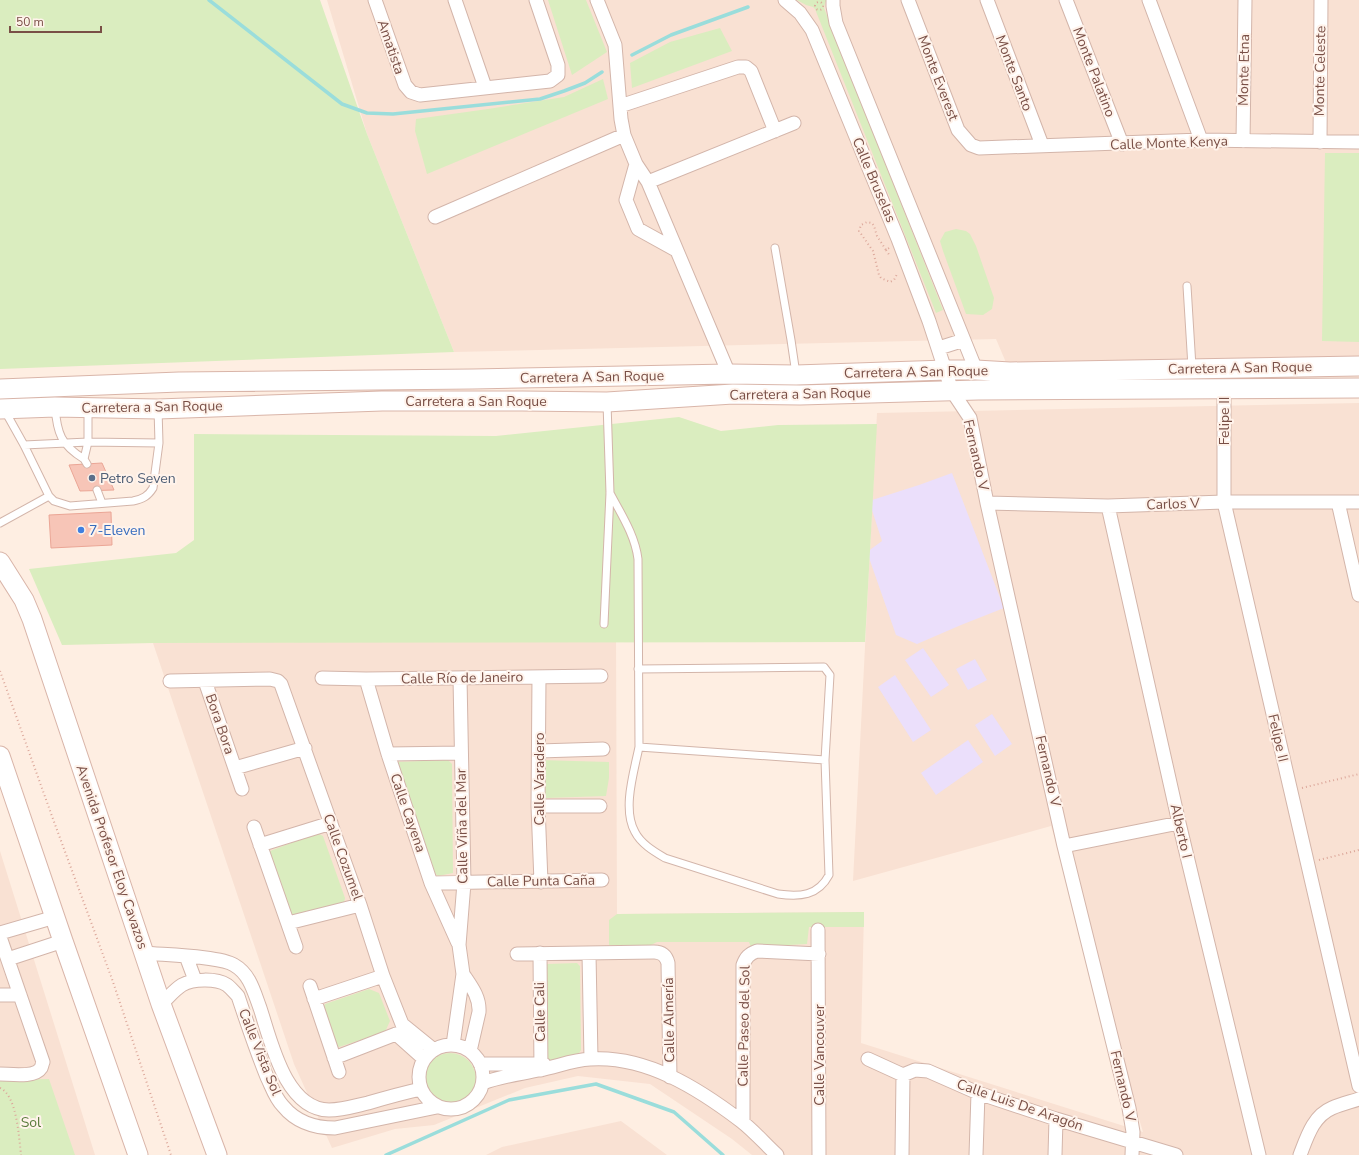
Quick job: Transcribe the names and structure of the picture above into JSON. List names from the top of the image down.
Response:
{
  "streets": {
    "main road": ["Carretera A San Roque", "Carretera a San Roque", "Avenida Profesor Eloy Cavazos"],
    "street": [
      "Amatista",
      "Monte Etna",
      "Monte Celeste",
      "Monte Palatino",
      "Monte Santo",
      "Monte Everest",
      "Calle Monte Kenya",
      "Calle Bruselas",
      "Felipe II",
      "Fernando V",
      "Carlos V",
      "Calle Río de Janeiro",
      "Bora Bora",
      "Calle Varadero",
      "Calle Cayena",
      "Calle Viña del Mar",
      "Alberto I",
      "Calle Cozumel",
      "Calle Punta Caña",
      "Calle Cali",
      "Calle Almería",
      "Calle Paseo del Sol",
      "Calle Vista Sol",
      "Calle Vancouver",
      "Calle Luis De Aragón"
    ]
  },
  "crossings": [
    ["Monte Etna", "Calle Monte Kenya"],
    ["Monte Celeste", "Calle Monte Kenya"],
    ["Monte Palatino", "Calle Monte Kenya"],
    ["Monte Santo", "Calle Monte Kenya"],
    ["Monte Everest", "Calle Monte Kenya"],
    ["Calle Bruselas", "Carretera A San Roque"],
    ["Calle Bruselas", "Fernando V"],
    ["Carretera A San Roque", "Carretera a San Roque"],
    ["Carretera A San Roque", "Felipe II"],
    ["Carretera A San Roque", "Fernando V"],
    ["Carretera a San Roque", "Fernando V"],
    ["Felipe II", "Carlos V"],
    ["Fernando V", "Carlos V"],
    ["Fernando V", "Calle Luis De Aragón"],
    ["Carlos V", "Alberto I"],
    ["Calle Río de Janeiro", "Calle Varadero"],
    ["Calle Río de Janeiro", "Calle Cayena"],
    ["Calle Río de Janeiro", "Calle Viña del Mar"],
    ["Bora Bora", "Calle Cozumel"],
    ["Calle Varadero", "Calle Punta Caña"],
    ["Calle Cayena", "Calle Viña del Mar"],
    ["Calle Cayena", "Calle Punta Caña"],
    ["Calle Viña del Mar", "Calle Cozumel"],
    ["Calle Viña del Mar", "Calle Punta Caña"],
    ["Calle Viña del Mar", "Calle Vista Sol"],
    ["Avenida Profesor Eloy Cavazos", "Calle Vista Sol"],
    ["Calle Cozumel", "Calle Vista Sol"],
    ["Calle Paseo del Sol", "Calle Vancouver"]
  ],
  "parks": ["Sol"],
  "places": ["Petro Seven", "7-Eleven"],
  "scale_bar": "50 m"
}
